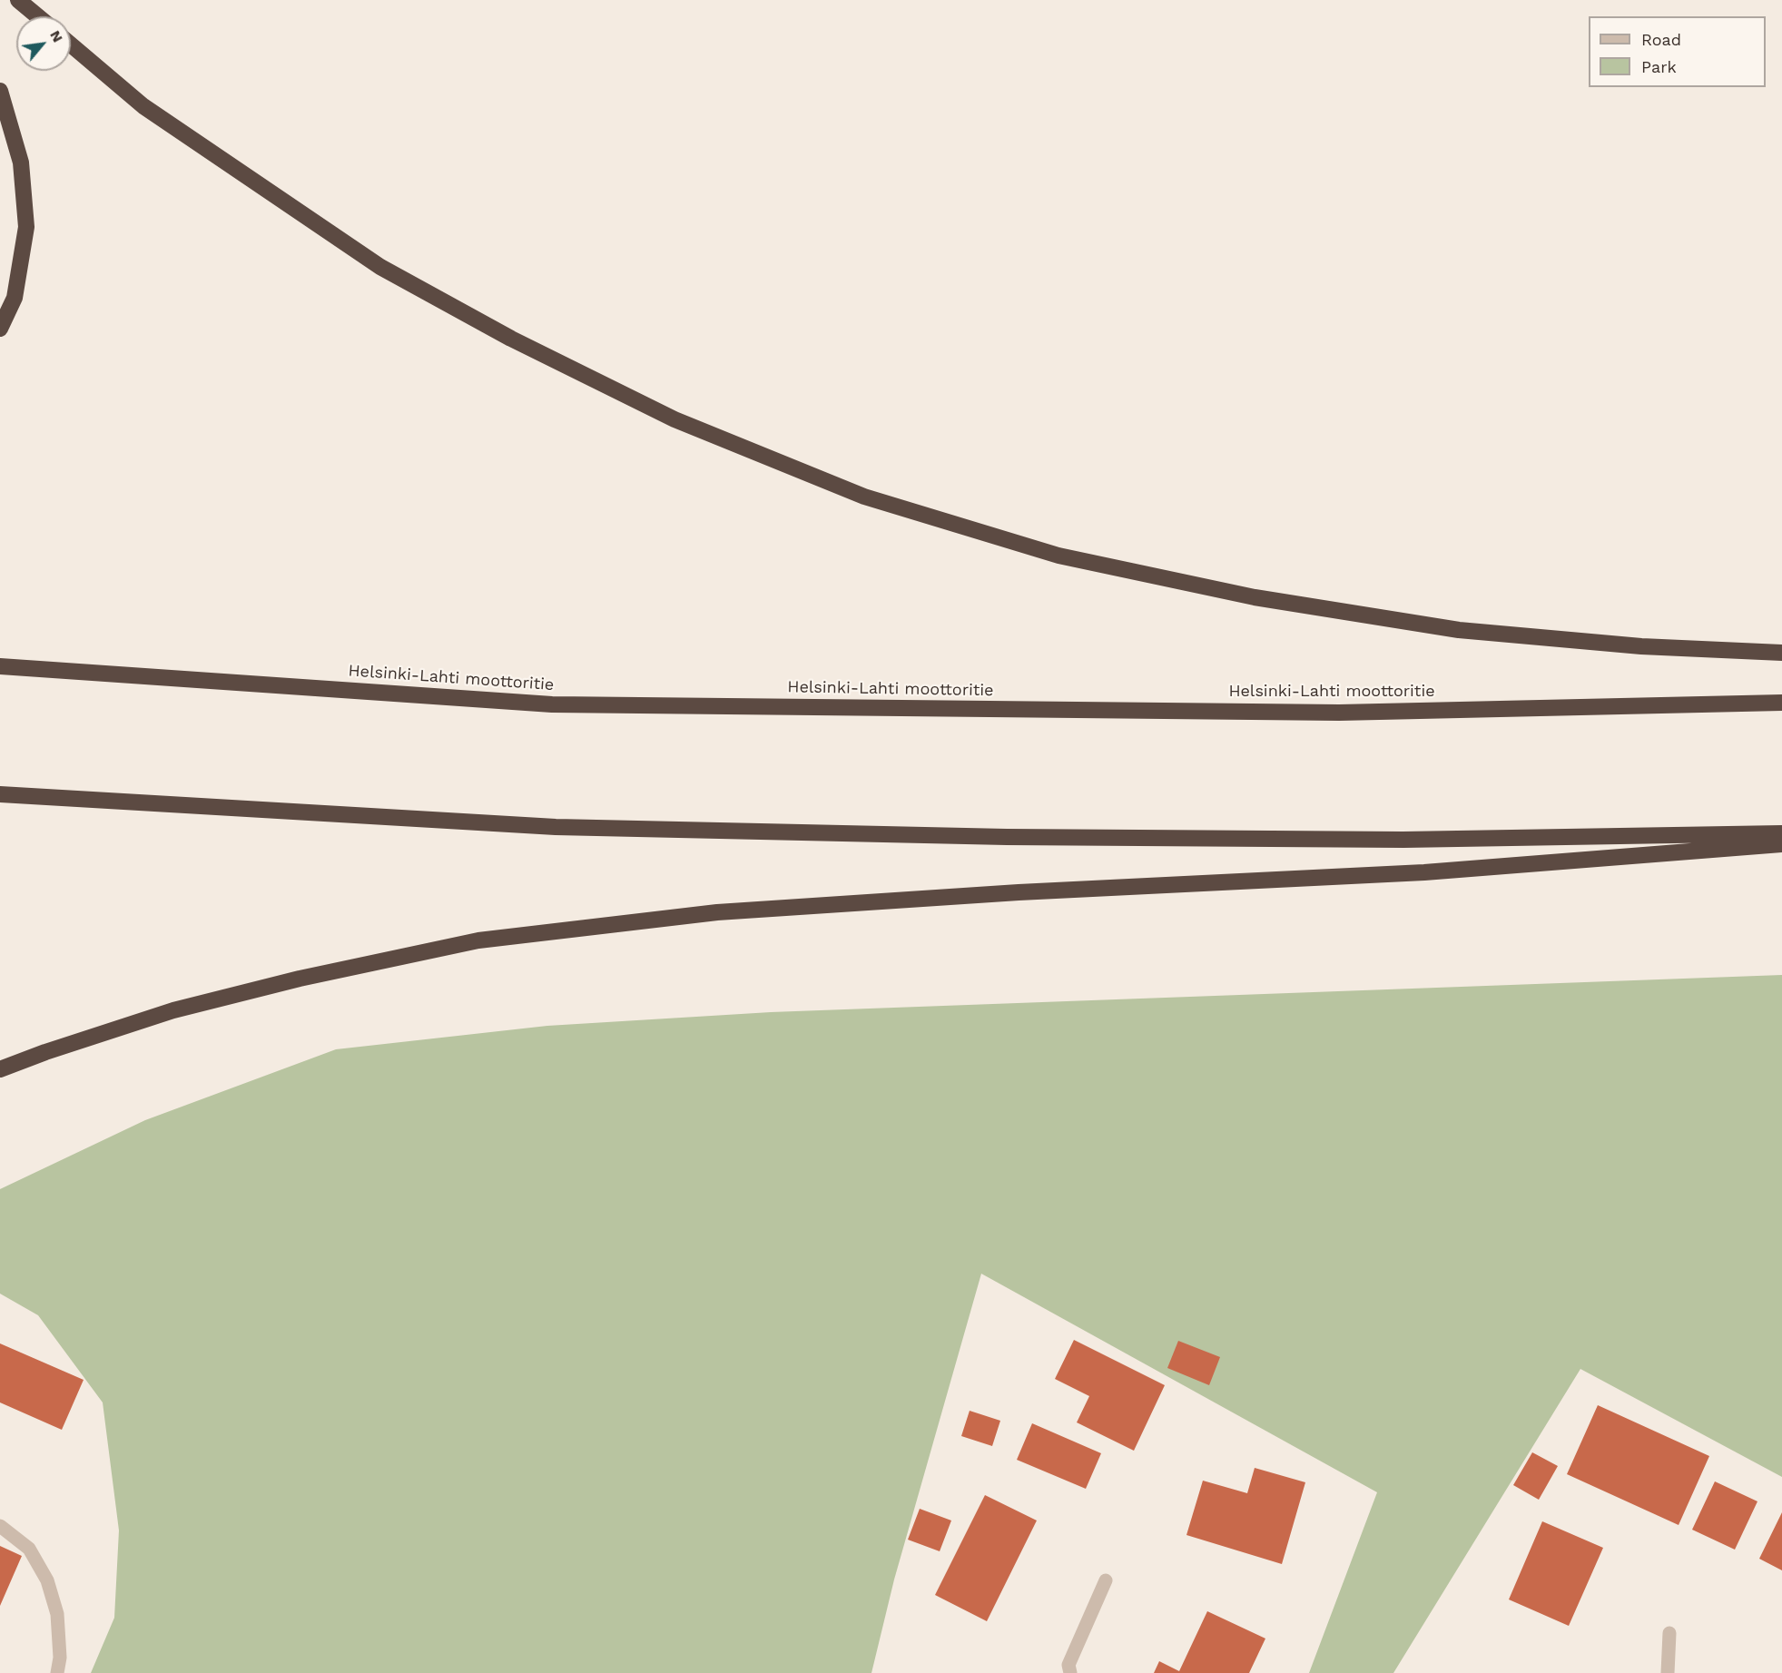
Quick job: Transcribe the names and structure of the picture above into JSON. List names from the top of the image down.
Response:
{
  "streets": {
    "highway": ["Helsinki-Lahti moottoritie"]
  },
  "legend": ["Road", "Park"],
  "north": "top right"
}
